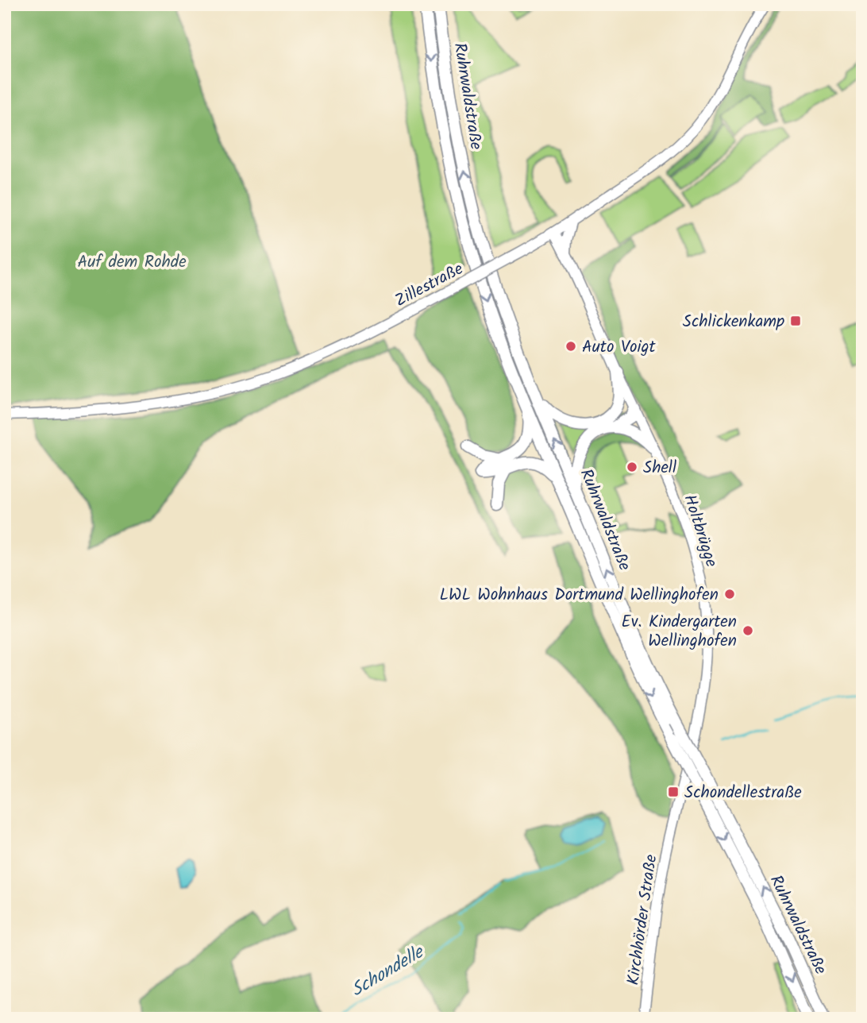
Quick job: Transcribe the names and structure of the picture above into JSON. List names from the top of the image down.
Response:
{
  "streets": {
    "highway": ["Ruhrwaldstraße"],
    "main road": ["Zillestraße", "Holtbrügge", "Kirchhörder Straße"]
  },
  "crossings": [
    ["Zillestraße", "Holtbrügge"],
    ["Holtbrügge", "Kirchhörder Straße"]
  ],
  "water": ["Schondelle"],
  "parks": ["Auf dem Rohde"],
  "places": {
    "transit": ["Schlickenkamp", "Schondellestraße"],
    "other": [
      "Auto Voigt",
      "Shell",
      "LWL Wohnhaus Dortmund Wellinghofen",
      "Ev. Kindergarten Wellinghofen"
    ]
  }
}
